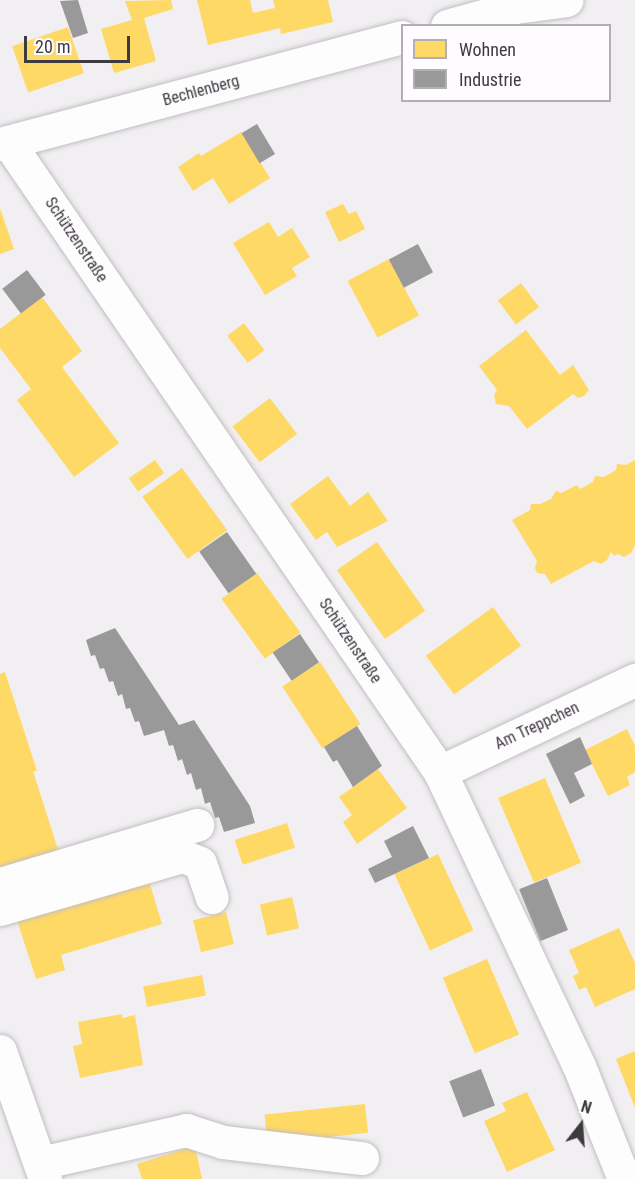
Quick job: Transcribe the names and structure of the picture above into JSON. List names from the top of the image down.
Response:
{
  "streets": {
    "street": ["Bechlenberg", "Schützenstraße", "Am Treppchen"]
  },
  "crossings": [
    ["Bechlenberg", "Schützenstraße"],
    ["Schützenstraße", "Am Treppchen"]
  ],
  "legend": ["Wohnen", "Industrie"],
  "scale_bar": "20 m",
  "north": "top"
}
